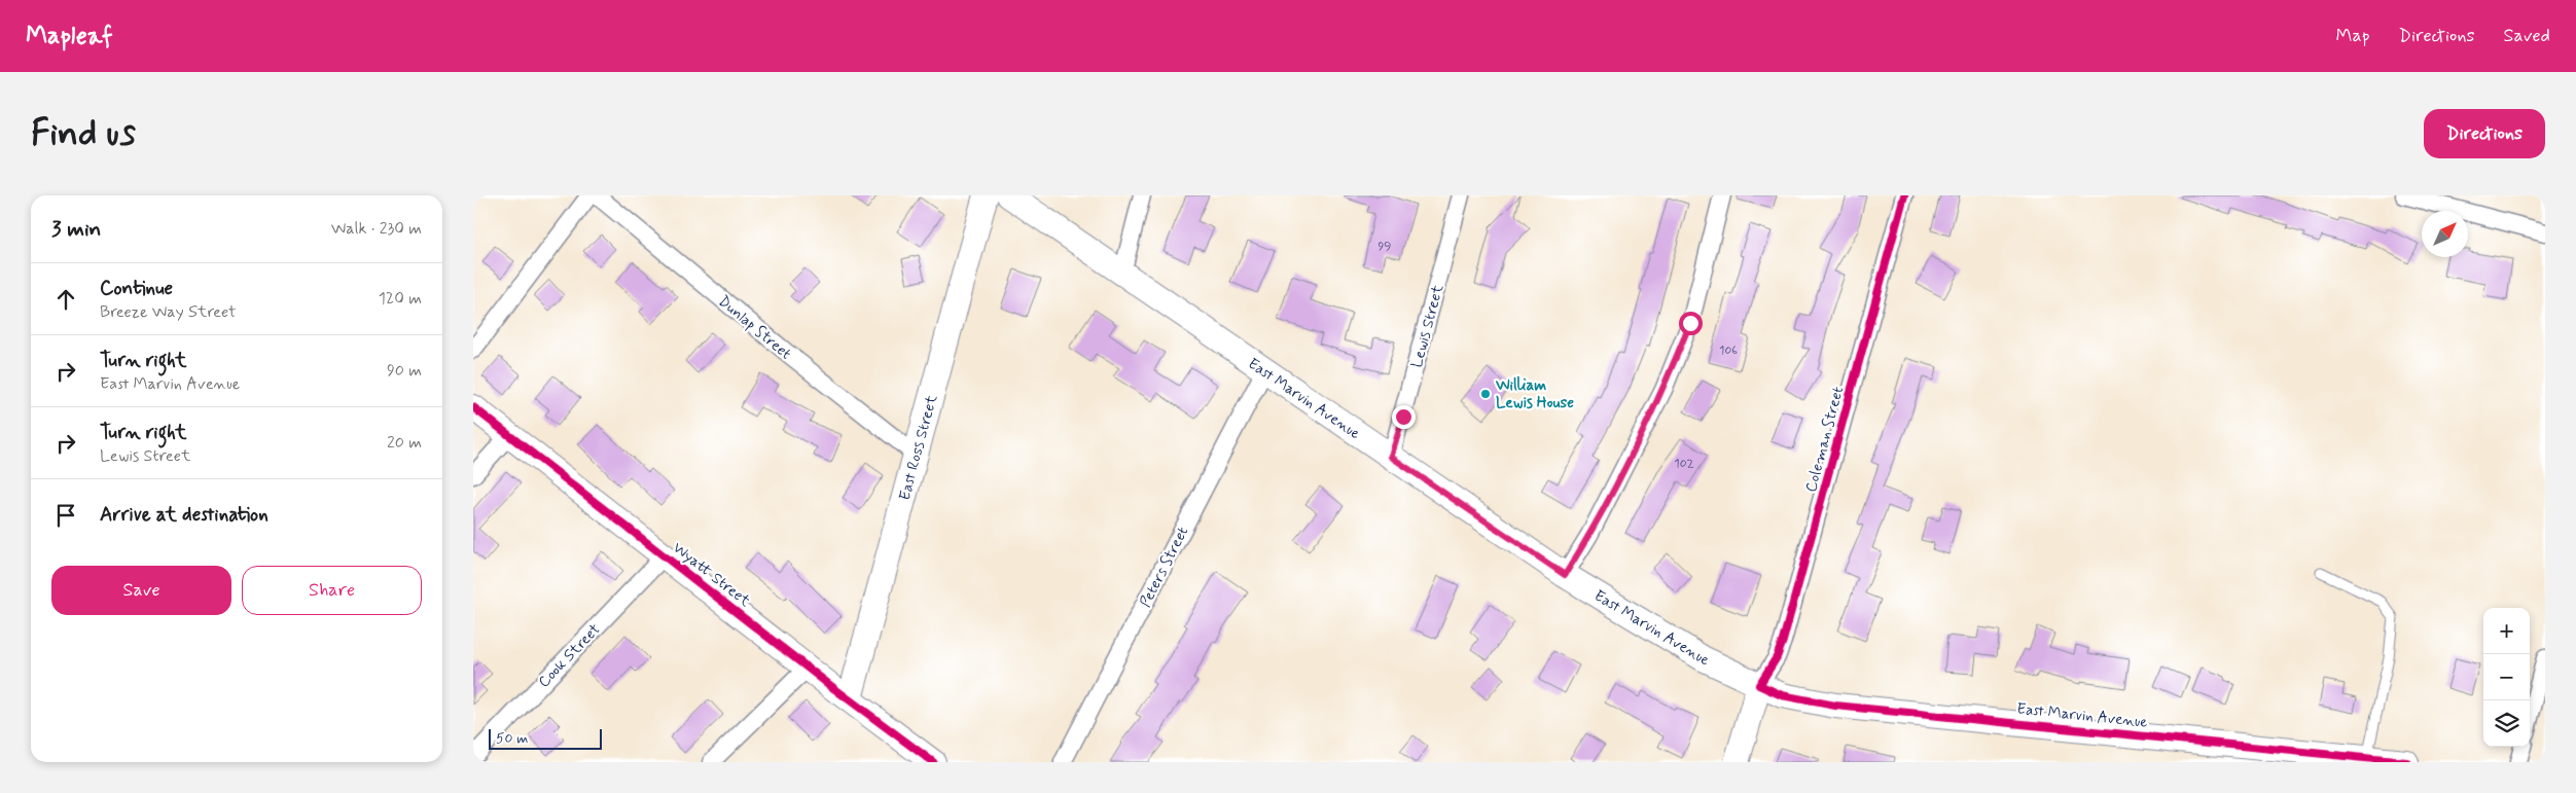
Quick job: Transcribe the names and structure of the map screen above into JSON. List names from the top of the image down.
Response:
{
  "streets": {
    "street": [
      "Lewis Street",
      "Dunlap Street",
      "East Marvin Avenue",
      "Coleman Street",
      "East Ross Street",
      "Peters Street",
      "Wyatt Street",
      "Cook Street"
    ]
  },
  "crossings": [
    ["Lewis Street", "East Marvin Avenue"],
    ["Dunlap Street", "East Ross Street"],
    ["East Marvin Avenue", "Coleman Street"],
    ["East Marvin Avenue", "Peters Street"],
    ["East Ross Street", "Wyatt Street"],
    ["Wyatt Street", "Cook Street"]
  ],
  "places": ["William Lewis House"],
  "house_numbers": ["99", "106", "102"],
  "scale_bar": "50 m",
  "north": "top right",
  "page": {
    "header": "Mapleaf",
    "nav": ["Map", "Directions", "Saved"],
    "buttons": [
      "Directions",
      ["Save", "Share"]
    ],
    "title": "Find us",
    "heading": ["3 min", "Walk · 230 m"],
    "list": [
      ["Continue", "Breeze Way Street", "120 m"],
      ["Turn right", "East Marvin Avenue", "90 m"],
      ["Turn right", "Lewis Street", "20 m"],
      "Arrive at destination"
    ],
    "map_buttons": ["+", "−"],
    "scale": "50 m"
  }
}
